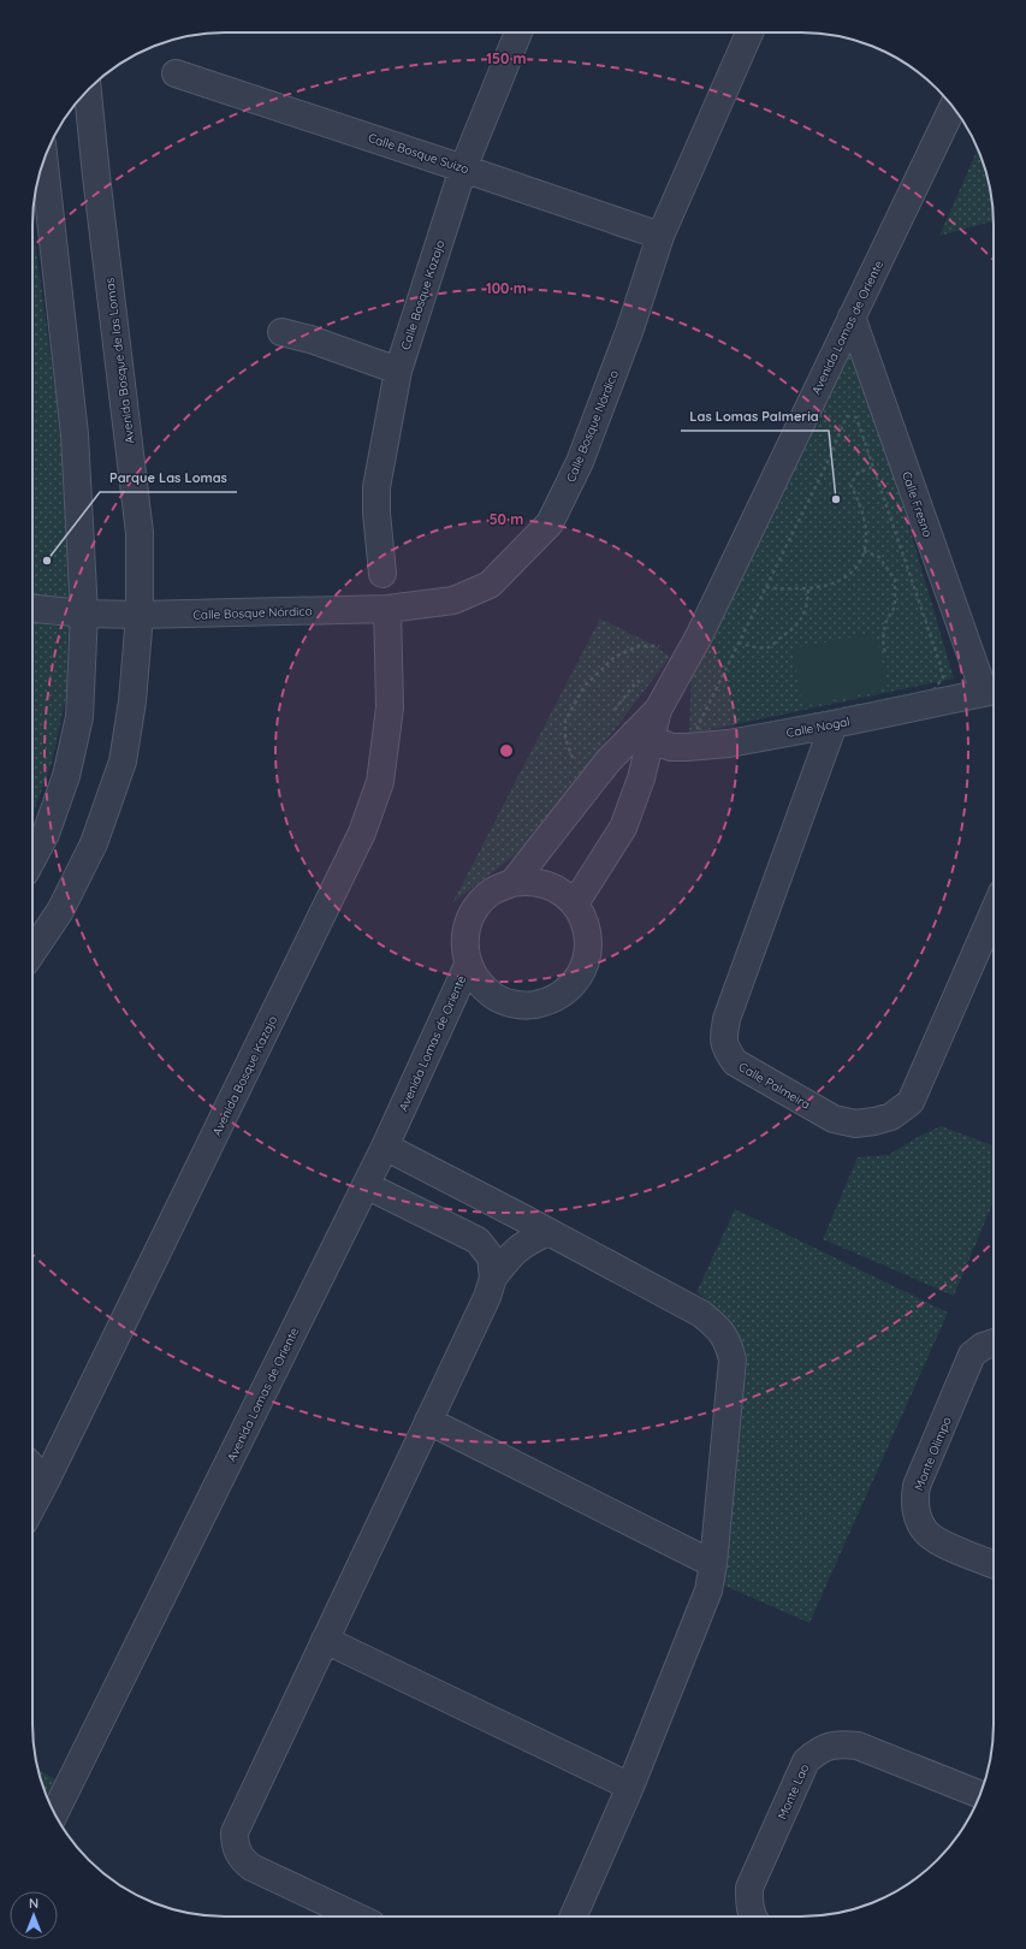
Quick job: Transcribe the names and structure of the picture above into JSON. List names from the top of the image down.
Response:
{
  "streets": {
    "street": [
      "Calle Bosque Suizo",
      "Calle Bosque Kazajo",
      "Avenida Lomas de Oriente",
      "Avenida Bosque de las Lomas",
      "Calle Bosque Nórdico",
      "Calle Fresno",
      "Calle Nogal",
      "Avenida Bosque Kazajo",
      "Calle Palmeira",
      "Monte Olimpo",
      "Monte Lao"
    ]
  },
  "crossings": [
    ["Calle Bosque Suizo", "Calle Bosque Kazajo"],
    ["Calle Bosque Suizo", "Calle Bosque Nórdico"],
    ["Avenida Lomas de Oriente", "Calle Fresno"],
    ["Avenida Lomas de Oriente", "Calle Nogal"],
    ["Avenida Bosque de las Lomas", "Calle Bosque Nórdico"],
    ["Calle Bosque Nórdico", "Avenida Bosque Kazajo"],
    ["Calle Fresno", "Calle Nogal"],
    ["Calle Nogal", "Calle Palmeira"]
  ],
  "places": ["Las Lomas Palmeria", "Parque Las Lomas"],
  "north": "top",
  "rings": ["150 m", "100 m", "50 m"]
}
